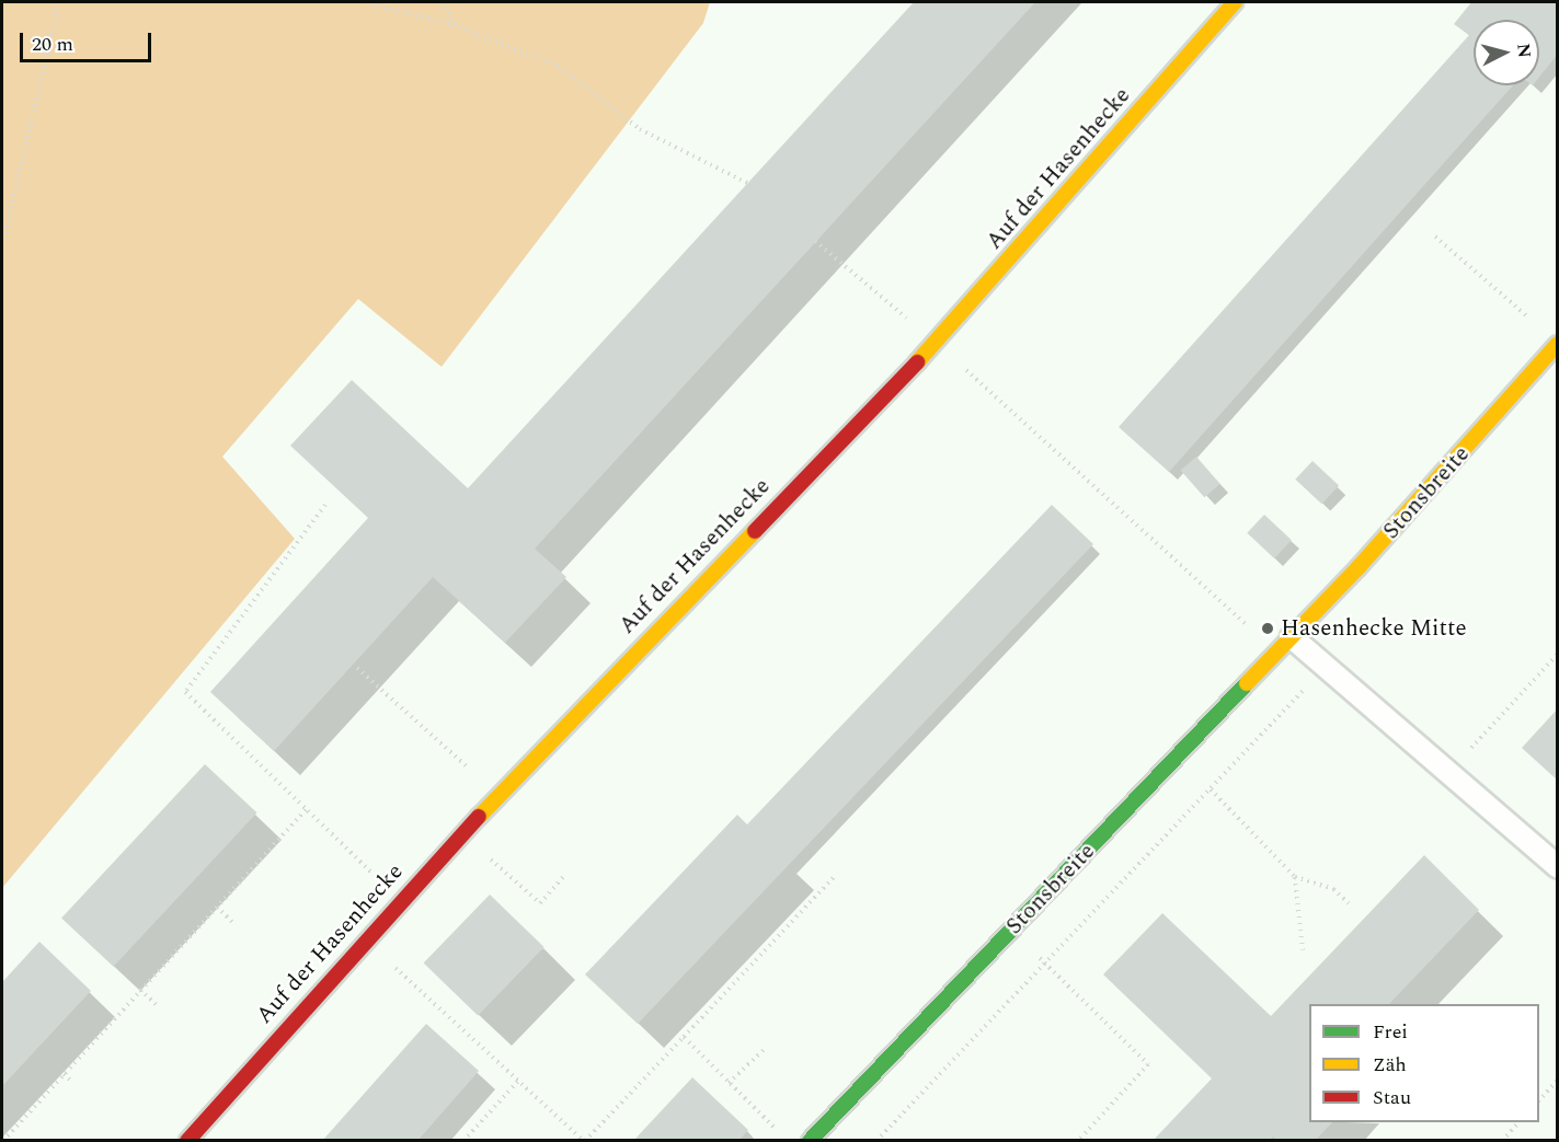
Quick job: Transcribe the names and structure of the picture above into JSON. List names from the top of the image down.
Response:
{
  "streets": {
    "street": ["Auf der Hasenhecke", "Stonsbreite"]
  },
  "places": ["Hasenhecke Mitte"],
  "legend": ["Frei", "Zäh", "Stau"],
  "scale_bar": "20 m",
  "north": "right"
}
